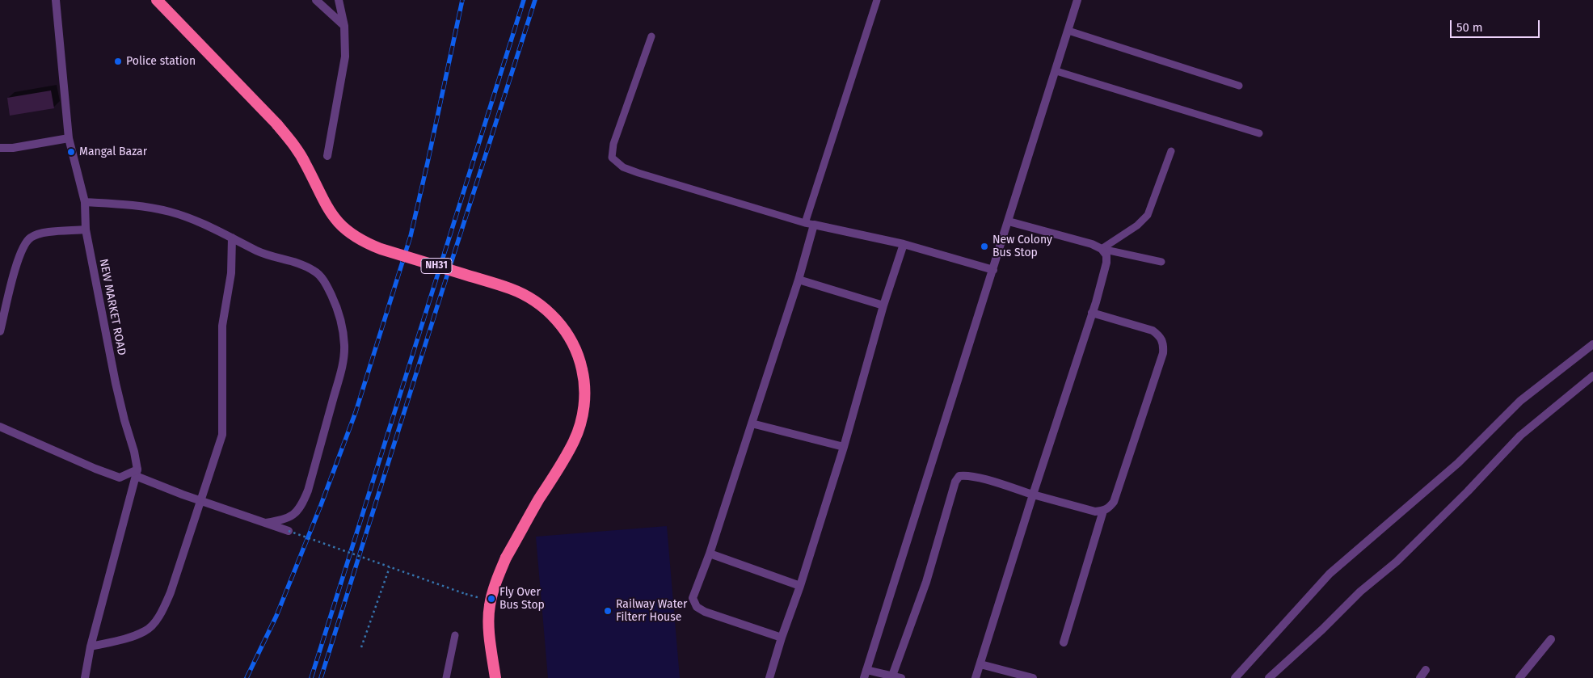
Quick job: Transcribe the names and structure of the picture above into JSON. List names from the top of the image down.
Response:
{
  "streets": {
    "highway": ["NH31"],
    "street": ["NEW MARKET ROAD"]
  },
  "places": [
    "Police station",
    "Mangal Bazar",
    "New Colony Bus Stop",
    "Fly Over Bus Stop",
    "Railway Water Filterr House"
  ],
  "scale_bar": "50 m"
}
